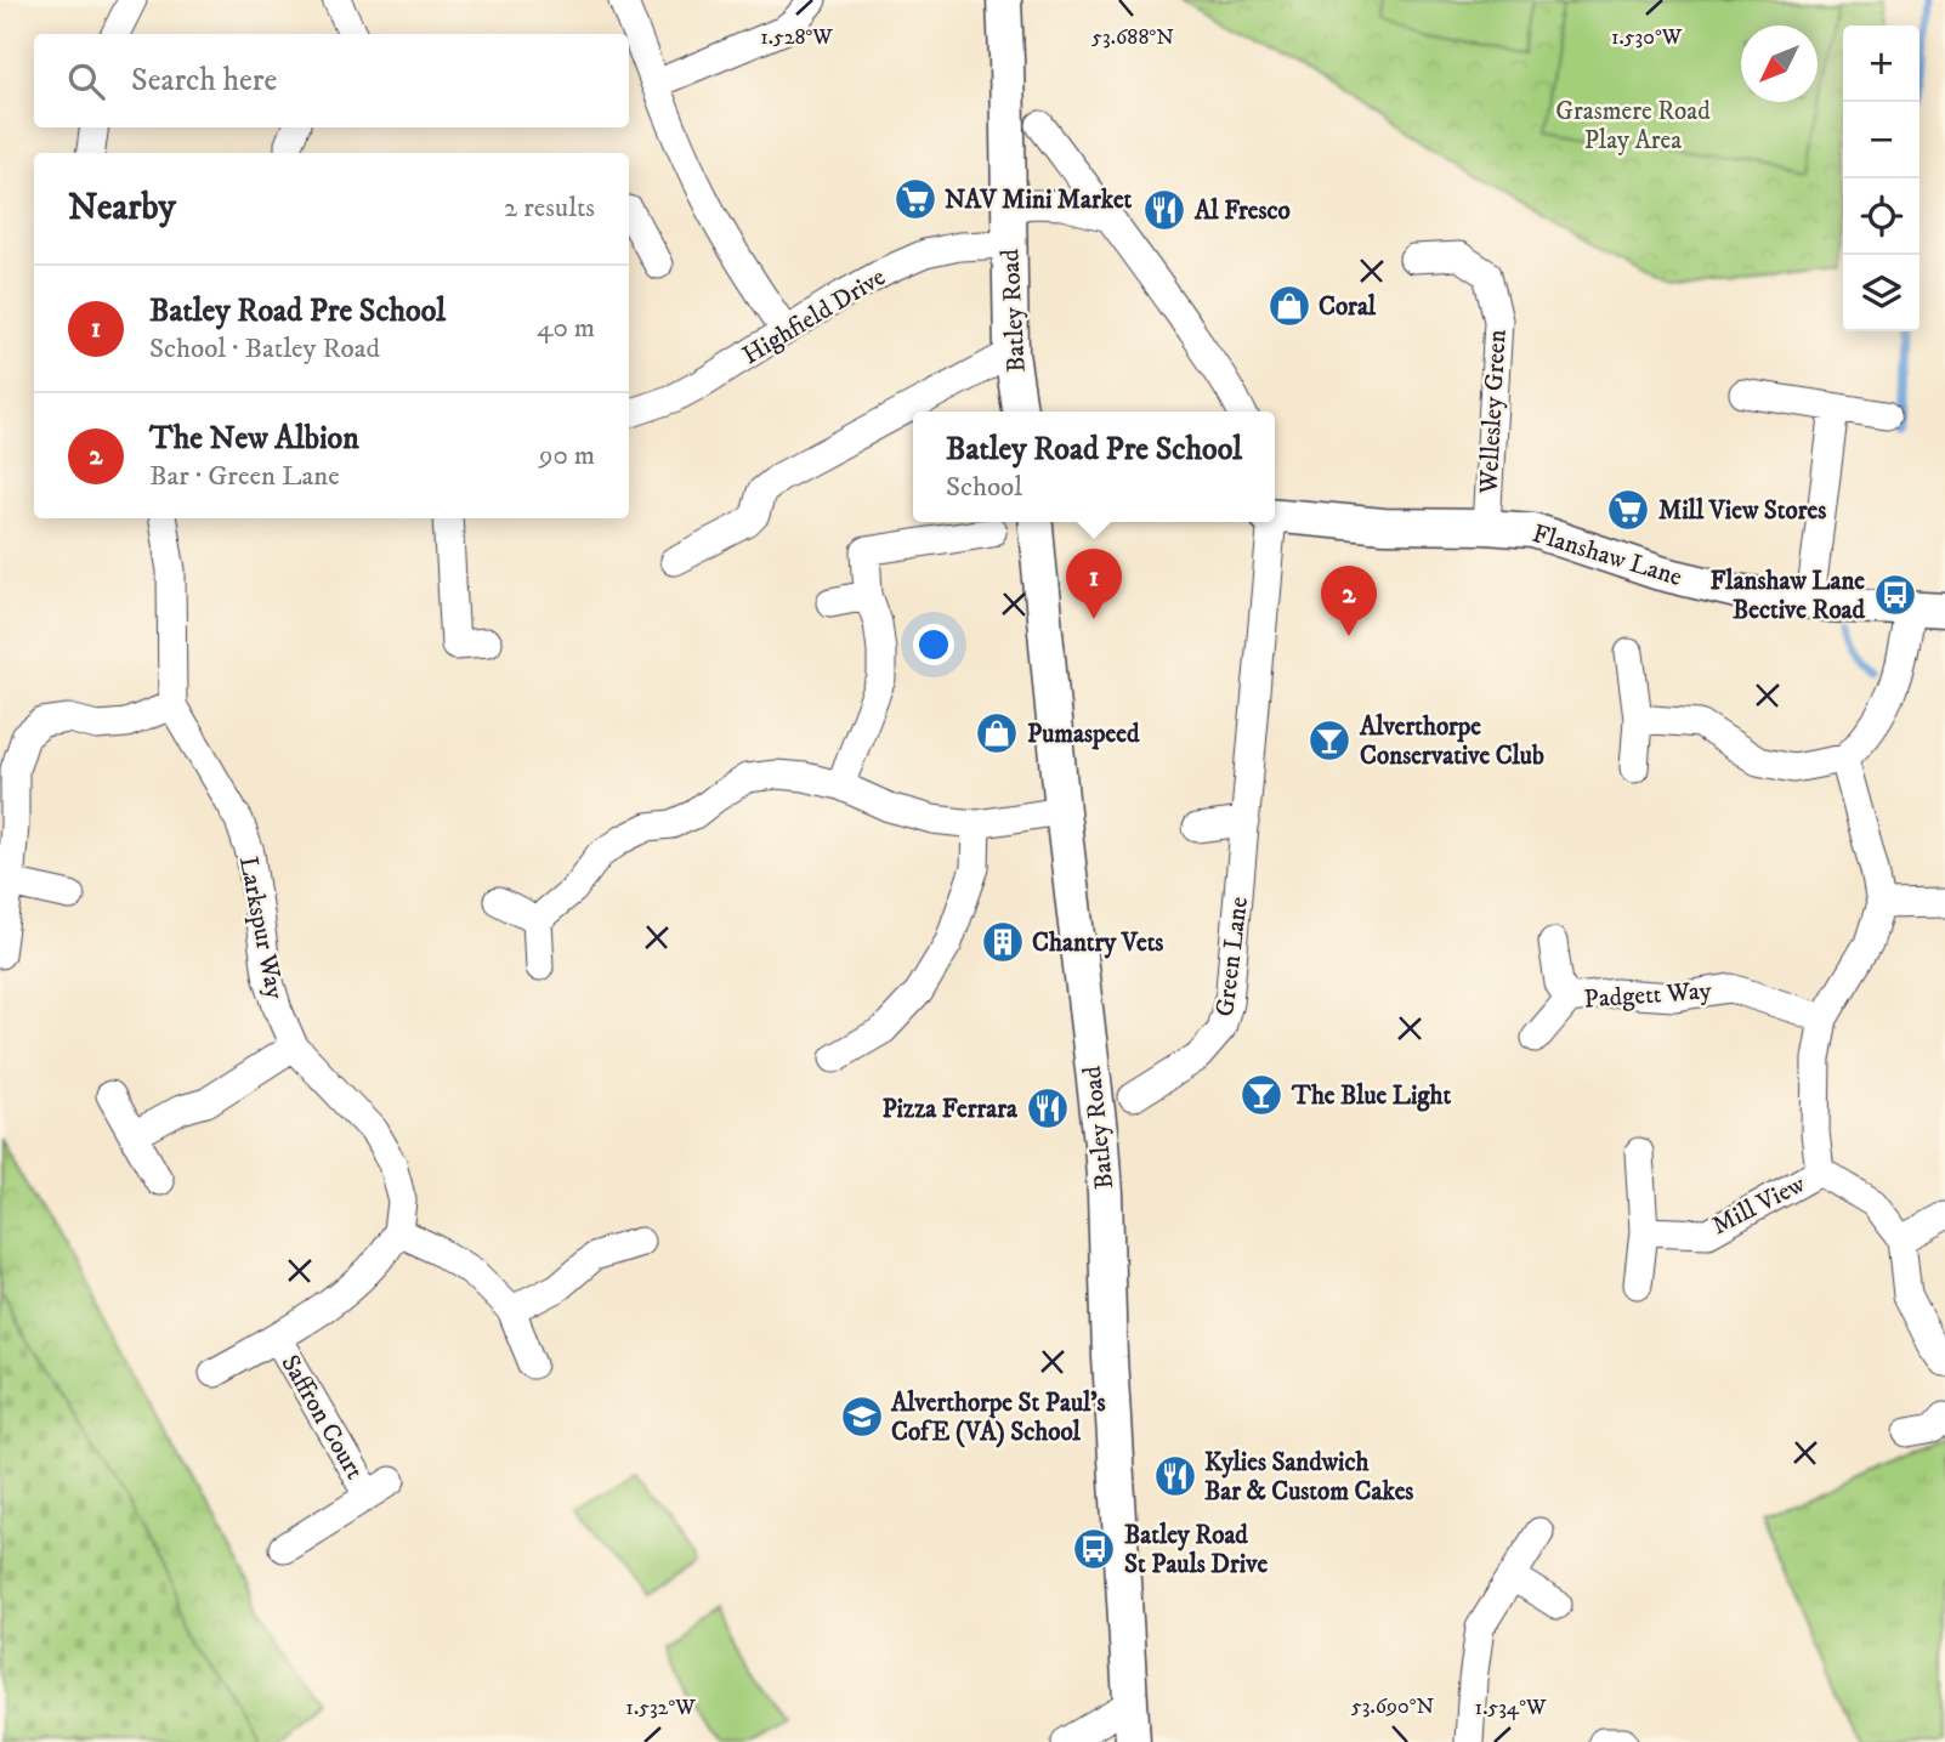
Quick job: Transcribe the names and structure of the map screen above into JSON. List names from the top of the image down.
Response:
{
  "streets": {
    "street": [
      "Batley Road",
      "Highfield Drive",
      "Wellesley Green",
      "Flanshaw Lane",
      "Larkspur Way",
      "Green Lane",
      "Padgett Way",
      "Mill View",
      "Saffron Court"
    ]
  },
  "crossings": [
    ["Batley Road", "Highfield Drive"],
    ["Wellesley Green", "Flanshaw Lane"],
    ["Larkspur Way", "Saffron Court"]
  ],
  "parks": ["Grasmere Road Play Area"],
  "places": {
    "supermarket": ["NAV Mini Market", "Mill View Stores"],
    "restaurant": ["Al Fresco", "Pizza Ferrara", "Kylies Sandwich Bar & Custom Cakes"],
    "shop": ["Coral", "Pumaspeed"],
    "bus stop": ["Flanshaw Lane Bective Road", "Batley Road St Pauls Drive"],
    "bar": ["Alverthorpe Conservative Club", "The Blue Light"],
    "building": ["Chantry Vets"],
    "school or university": ["Alverthorpe St Paul's CofE (VA) School"]
  },
  "north": "bottom left",
  "page": {
    "map_buttons": ["+", "−"],
    "search": "Search here",
    "heading": ["Nearby", "2 results"],
    "list": [
      {
        "mark": "1",
        "name": "Batley Road Pre School",
        "note": "School · Batley Road",
        "value": "40 m"
      },
      {
        "mark": "2",
        "name": "The New Albion",
        "note": "Bar · Green Lane",
        "value": "90 m"
      }
    ],
    "popup": ["Batley Road Pre School", "School"],
    "pins": ["1", "2"]
  },
  "coordinates": [
    "1.528°W",
    "1.530°W",
    "53.688°N",
    "53.690°N",
    "1.532°W",
    "1.534°W"
  ]
}
